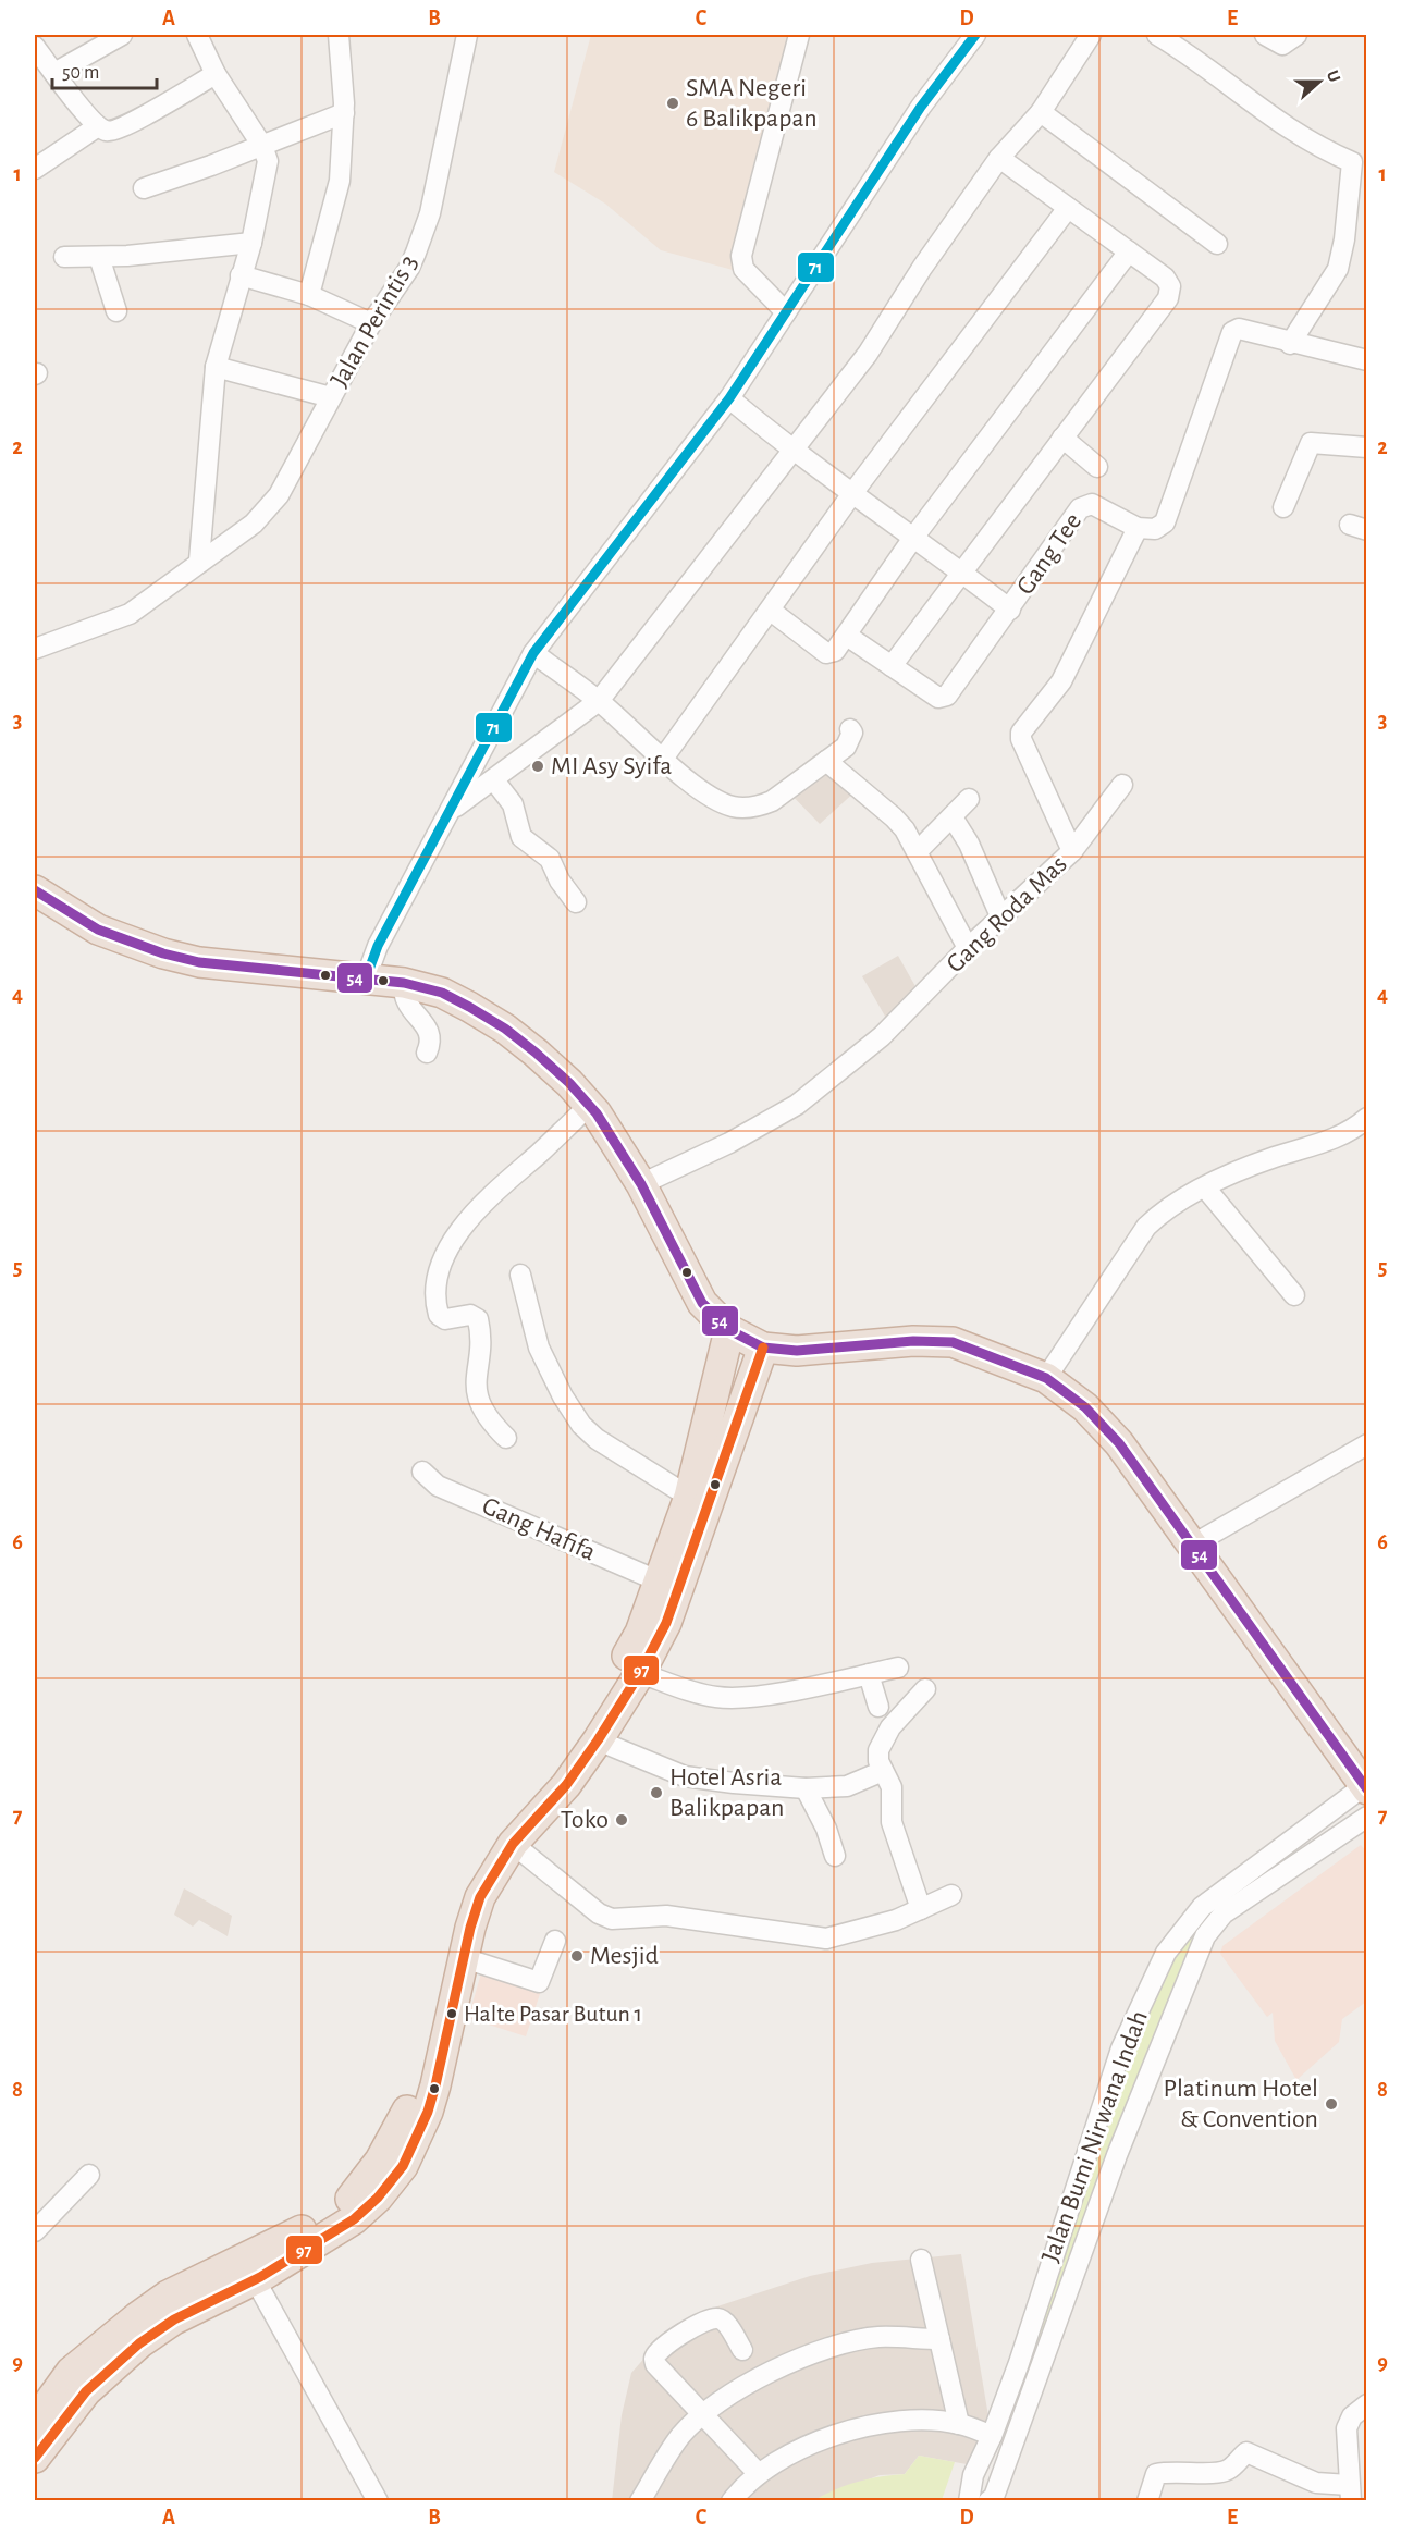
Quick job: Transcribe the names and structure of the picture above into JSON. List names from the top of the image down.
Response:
{
  "streets": {
    "street": [
      "Jalan Perintis 3",
      "Gang Tee",
      "Gang Roda Mas",
      "Gang Hafifa",
      "Jalan Bumi Nirwana Indah"
    ]
  },
  "crossings": [
    ["Gang Tee", "Gang Roda Mas"]
  ],
  "places": [
    "SMA Negeri 6 Balikpapan",
    "MI Asy Syifa",
    "Hotel Asria Balikpapan",
    "Toko",
    "Mesjid",
    "Halte Pasar Butun 1",
    "Platinum Hotel & Convention"
  ],
  "lines": ["transit line 71", "transit line 54", "transit line 97"],
  "scale_bar": "50 m",
  "north": "right",
  "grid": {
    "columns": [
      "A",
      "B",
      "C",
      "D",
      "E"
    ],
    "rows": [
      "1",
      "2",
      "3",
      "4",
      "5",
      "6",
      "7",
      "8",
      "9"
    ]
  }
}
